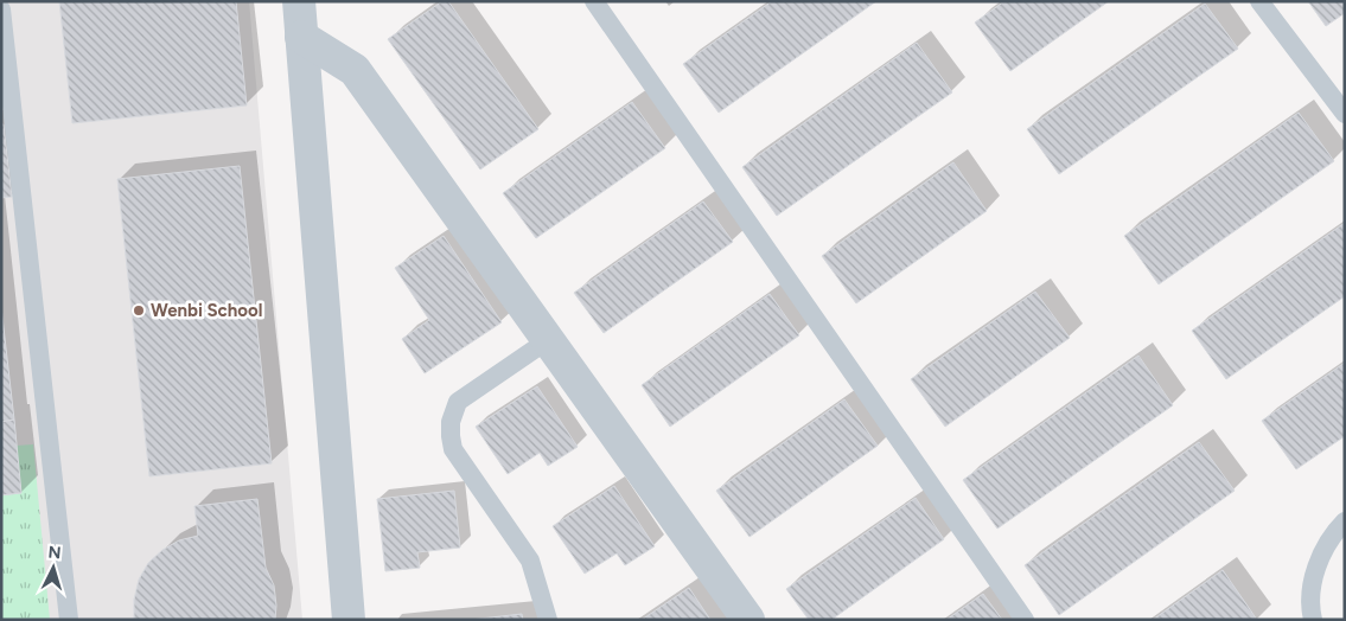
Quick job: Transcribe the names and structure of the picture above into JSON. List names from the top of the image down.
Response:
{
  "places": ["Wenbi School"],
  "north": "top"
}
